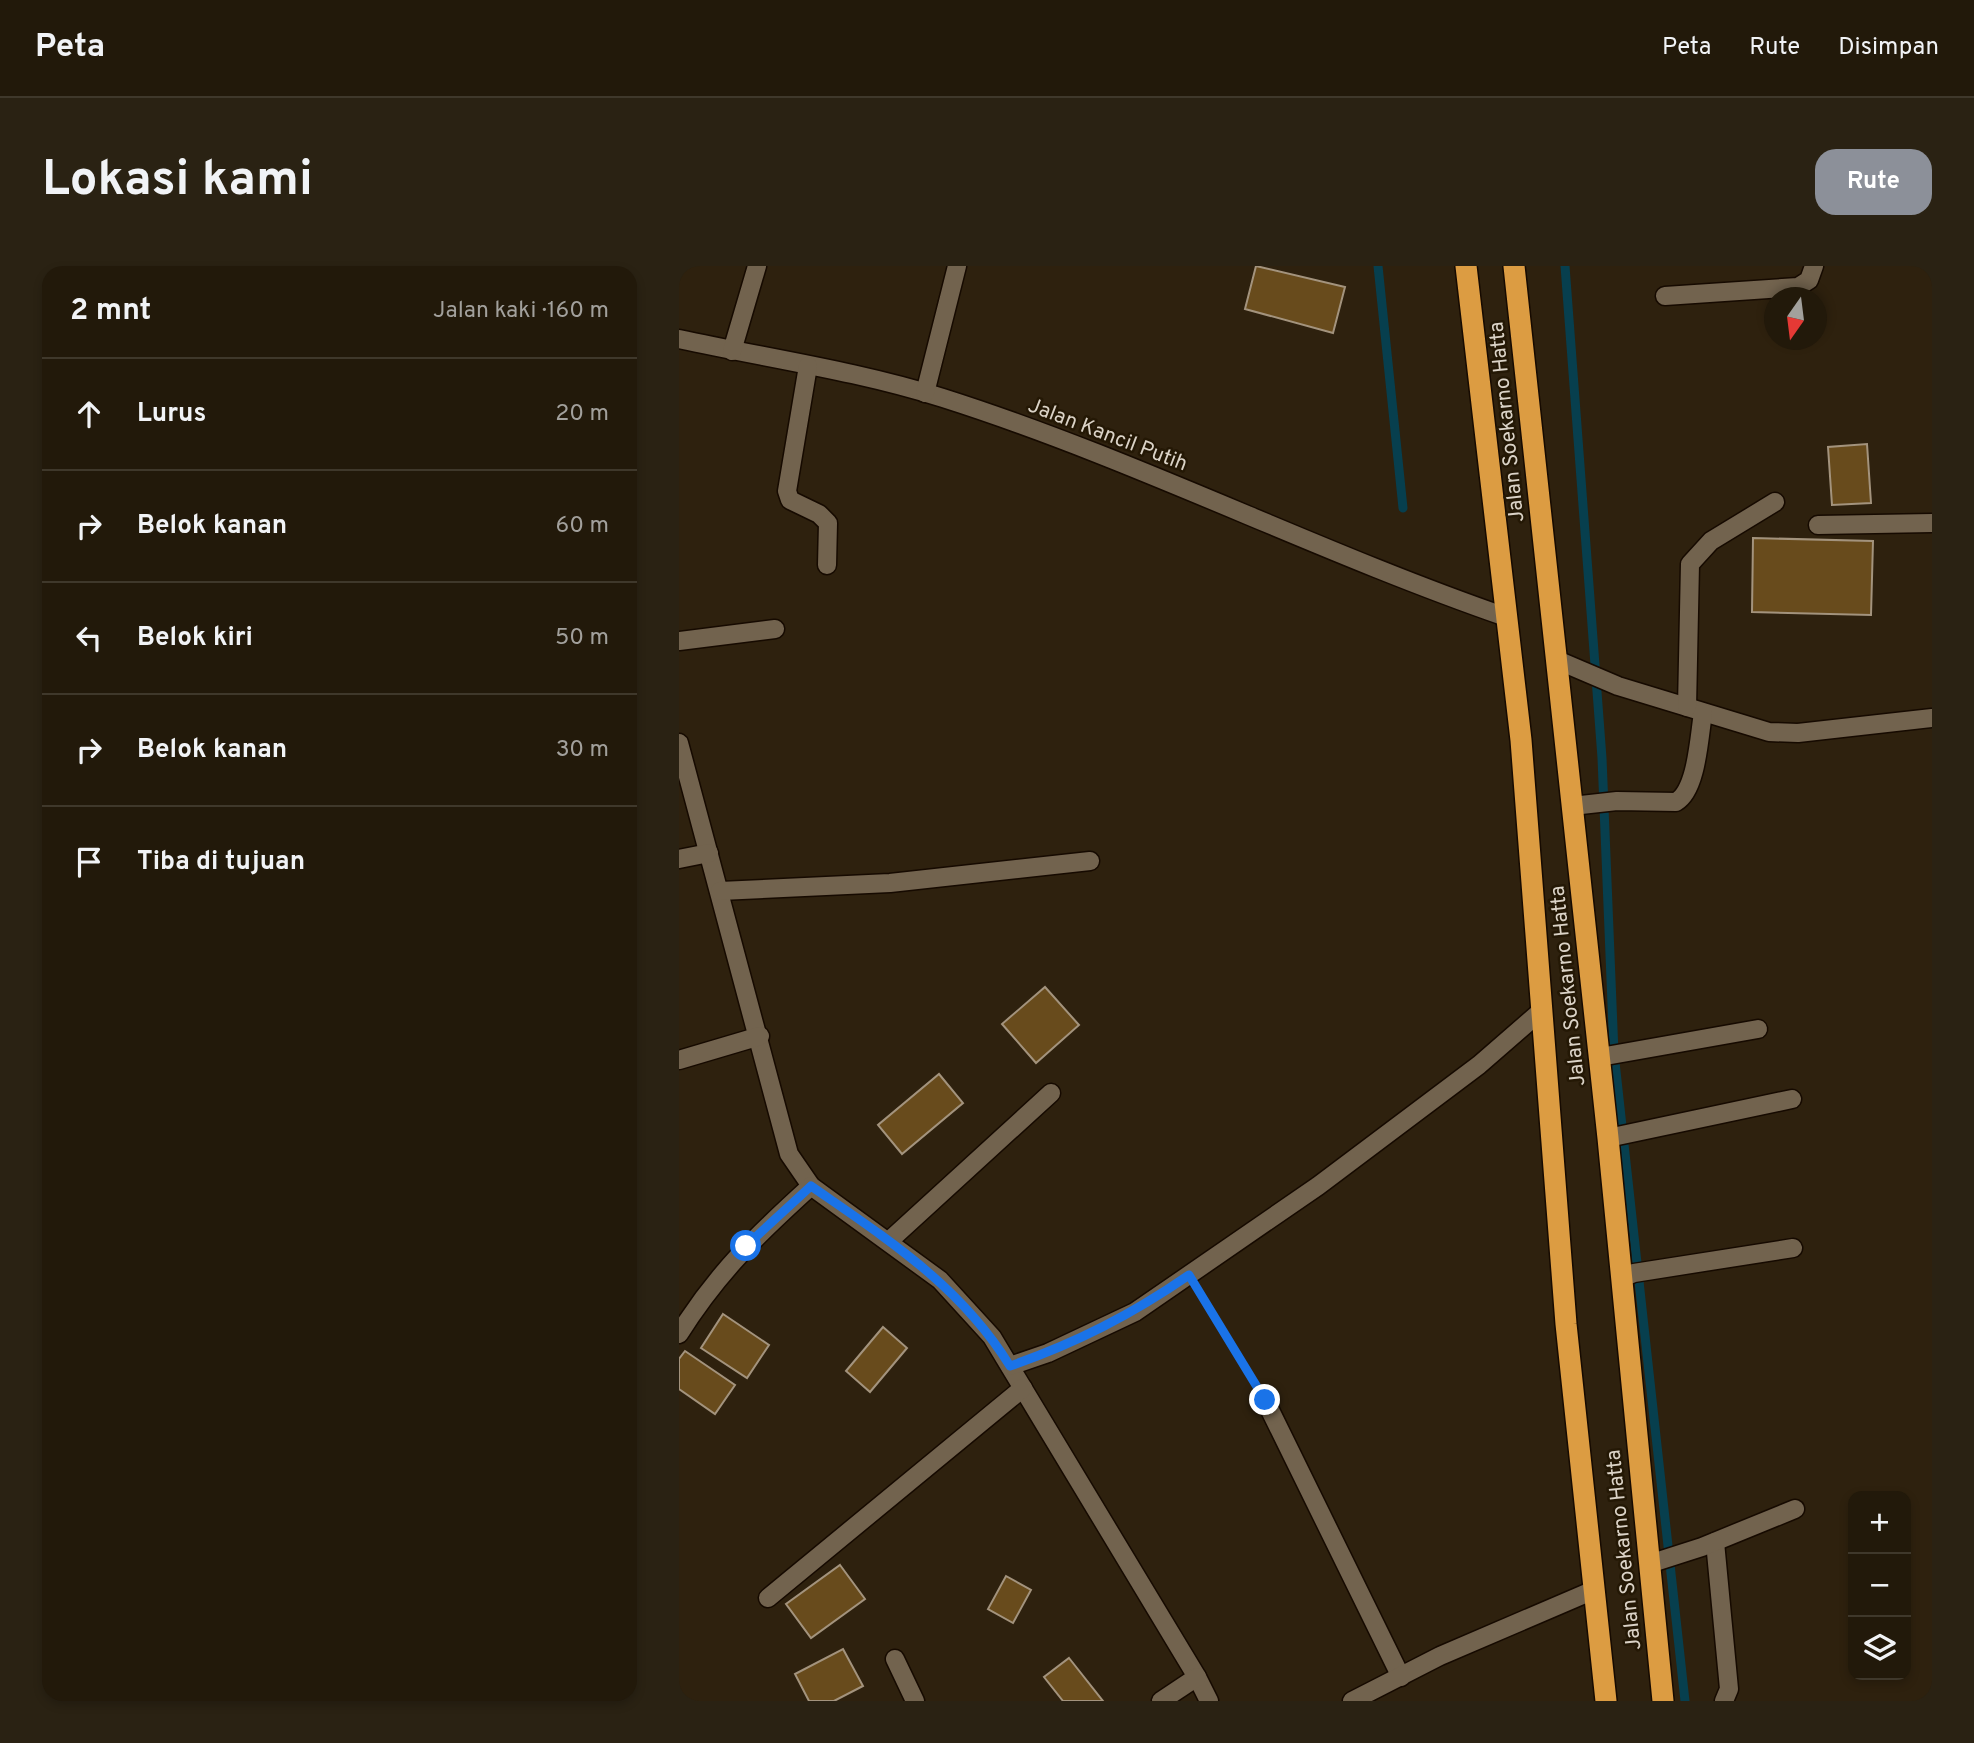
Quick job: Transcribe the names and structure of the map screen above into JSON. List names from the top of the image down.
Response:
{
  "streets": {
    "highway": ["Jalan Soekarno Hatta"],
    "street": ["Jalan Kancil Putih"]
  },
  "crossings": [
    ["Jalan Soekarno Hatta", "Jalan Kancil Putih"]
  ],
  "north": "bottom",
  "page": {
    "header": "Peta",
    "nav": ["Peta", "Rute", "Disimpan"],
    "buttons": "Rute",
    "title": "Lokasi kami",
    "heading": ["2 mnt", "Jalan kaki · 160 m"],
    "list": [
      ["Lurus", "20 m"],
      ["Belok kanan", "60 m"],
      ["Belok kiri", "50 m"],
      ["Belok kanan", "30 m"],
      "Tiba di tujuan"
    ],
    "map_buttons": ["+", "−"]
  }
}
